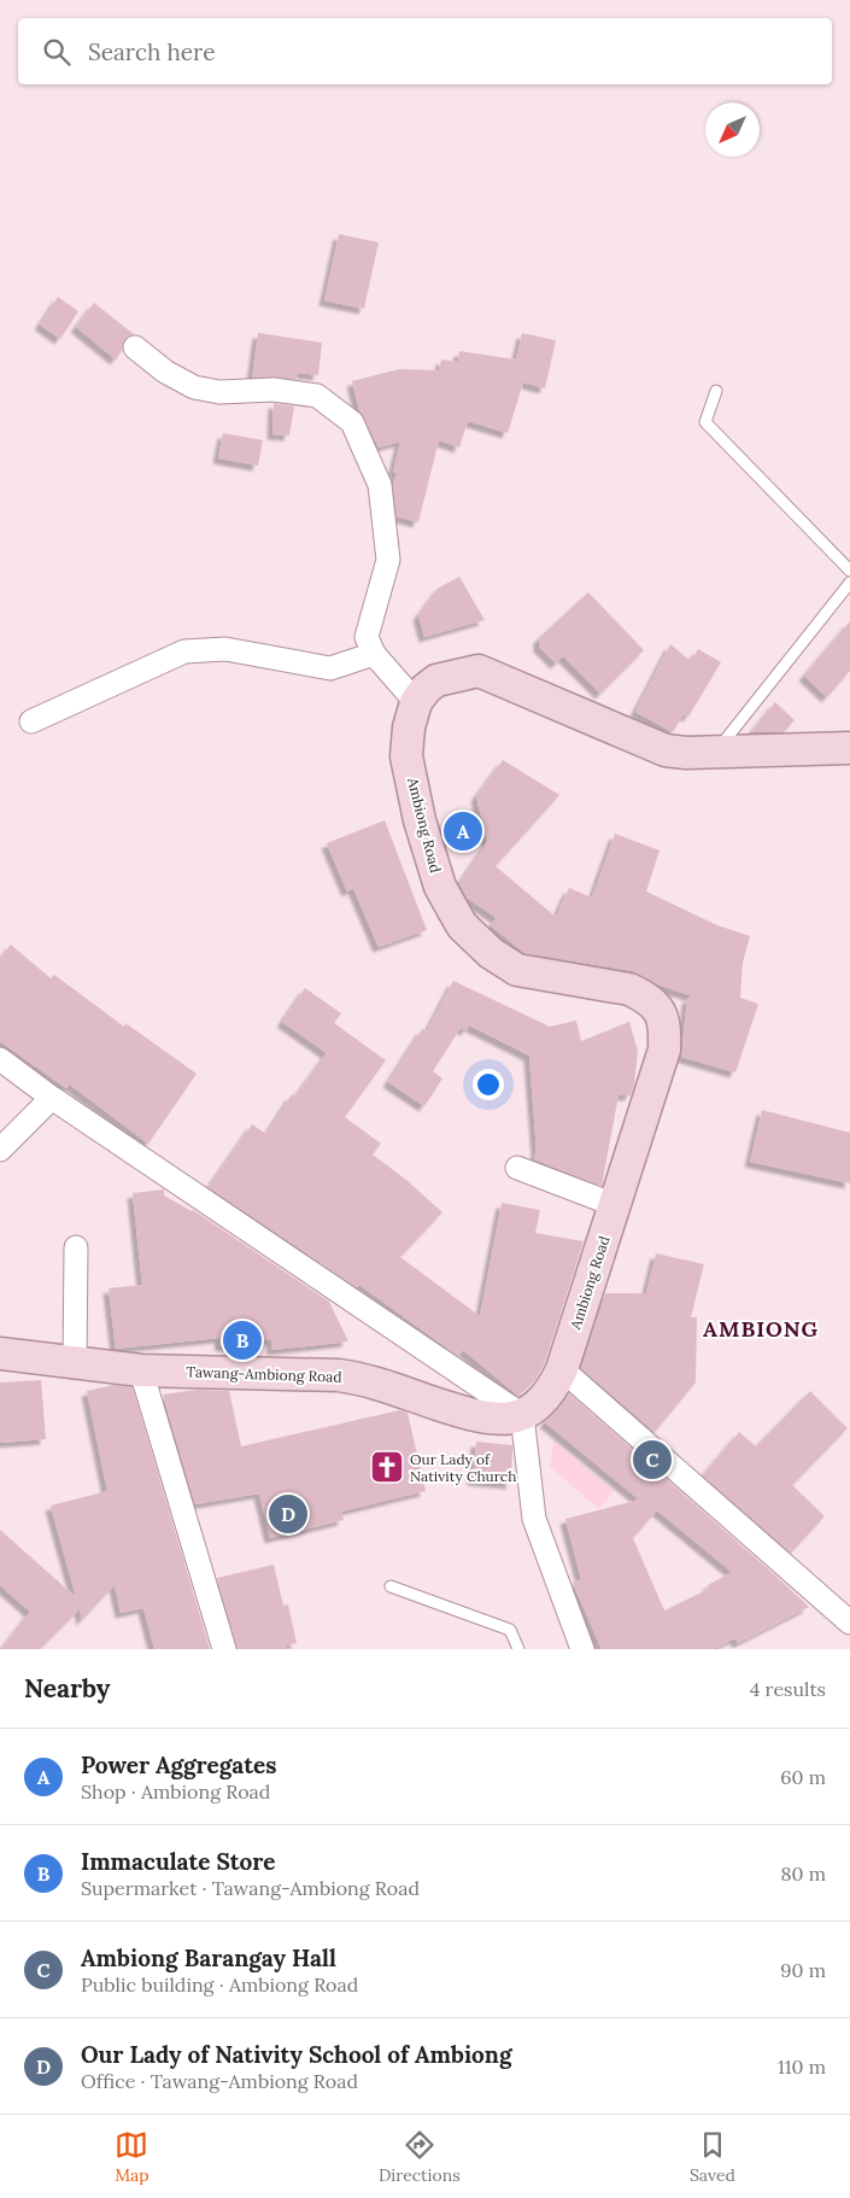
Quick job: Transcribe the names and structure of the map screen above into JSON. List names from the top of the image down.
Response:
{
  "streets": {
    "main road": ["Ambiong Road", "Tawang-Ambiong Road"]
  },
  "crossings": [
    ["Ambiong Road", "Tawang-Ambiong Road"]
  ],
  "districts": ["AMBIONG"],
  "places": {
    "church": ["Our Lady of Nativity Church"]
  },
  "north": "bottom left",
  "page": {
    "search": "Search here",
    "pins": [
      "A",
      "B",
      "C",
      "D"
    ],
    "heading": ["Nearby", "4 results"],
    "list": [
      {
        "mark": "A",
        "name": "Power Aggregates",
        "note": "Shop · Ambiong Road",
        "value": "60 m"
      },
      {
        "mark": "B",
        "name": "Immaculate Store",
        "note": "Supermarket · Tawang-Ambiong Road",
        "value": "80 m"
      },
      {
        "mark": "C",
        "name": "Ambiong Barangay Hall",
        "note": "Public building · Ambiong Road",
        "value": "90 m"
      },
      {
        "mark": "D",
        "name": "Our Lady of Nativity School of Ambiong",
        "note": "Office · Tawang-Ambiong Road",
        "value": "110 m"
      }
    ],
    "nav": ["Map", "Directions", "Saved"]
  }
}
